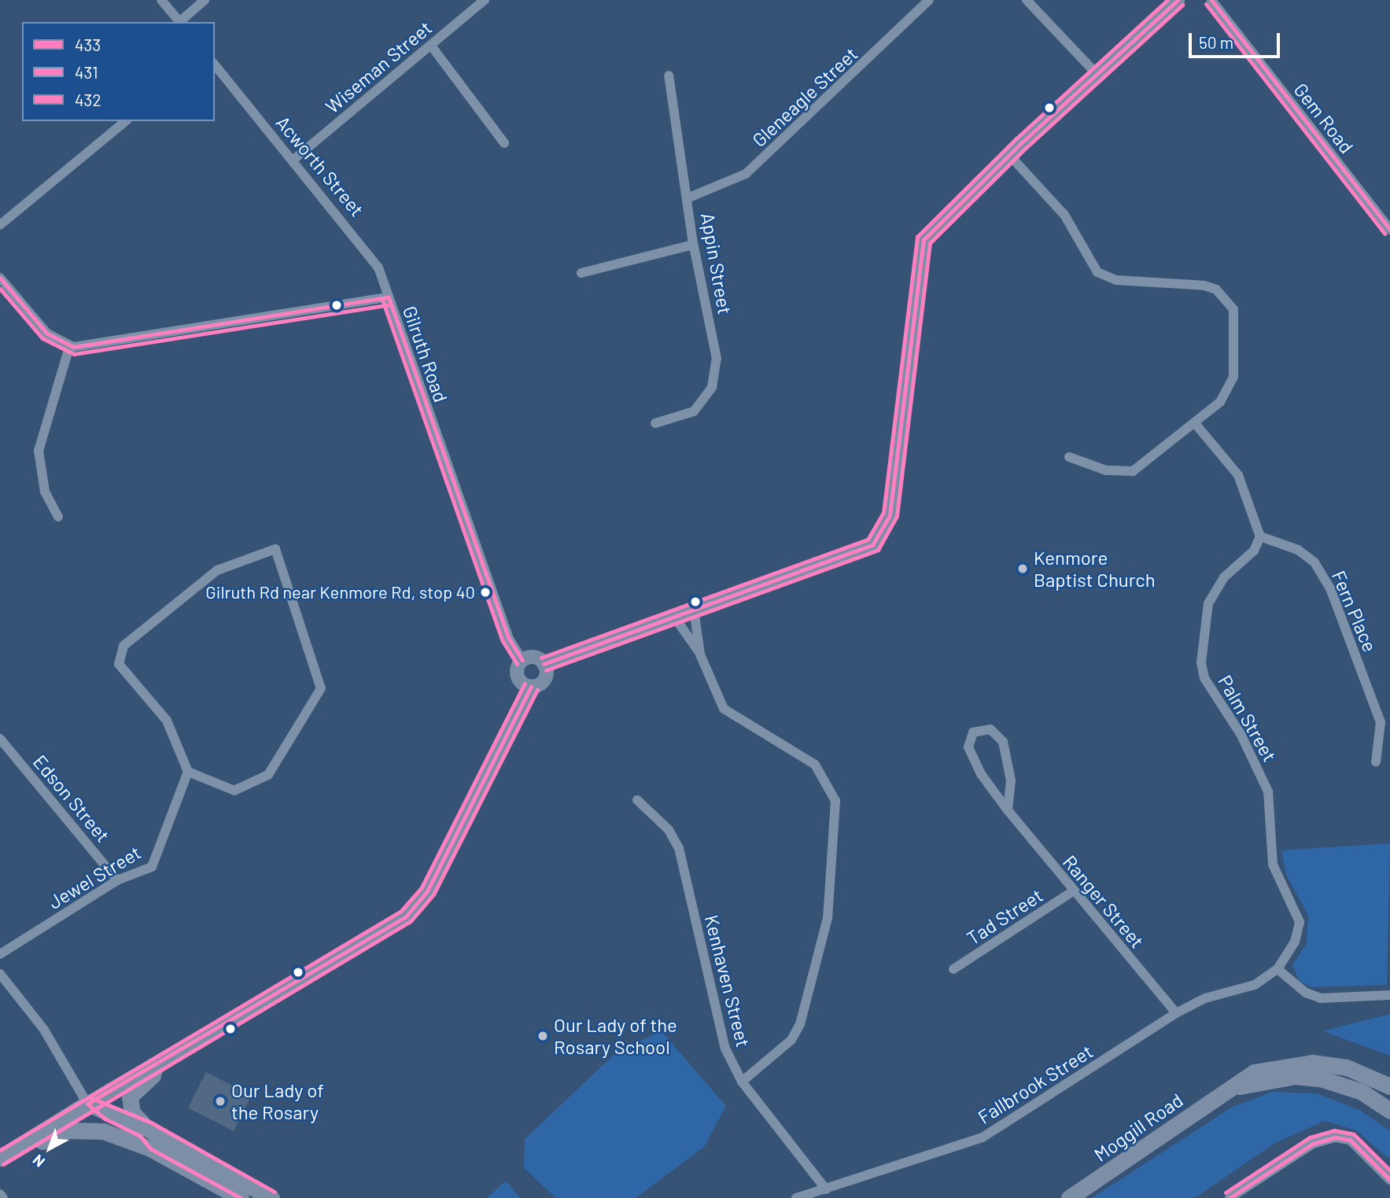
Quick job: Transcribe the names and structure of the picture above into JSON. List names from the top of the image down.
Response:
{
  "streets": {
    "main road": ["Moggill Road"],
    "street": [
      "Wiseman Street",
      "Gleneagle Street",
      "Gem Road",
      "Acworth Street",
      "Appin Street",
      "Gilruth Road",
      "Fern Place",
      "Palm Street",
      "Edson Street",
      "Jewel Street",
      "Ranger Street",
      "Tad Street",
      "Kenhaven Street",
      "Fallbrook Street"
    ]
  },
  "crossings": [
    ["Wiseman Street", "Acworth Street"],
    ["Gleneagle Street", "Appin Street"],
    ["Acworth Street", "Gilruth Road"],
    ["Fern Place", "Palm Street"],
    ["Palm Street", "Fallbrook Street"],
    ["Edson Street", "Jewel Street"],
    ["Ranger Street", "Tad Street"],
    ["Ranger Street", "Fallbrook Street"],
    ["Kenhaven Street", "Fallbrook Street"]
  ],
  "places": [
    "Kenmore Baptist Church",
    "Gilruth Rd near Kenmore Rd, stop 40",
    "Our Lady of the Rosary School",
    "Our Lady of the Rosary"
  ],
  "lines": ["transit line 433", "transit line 432", "transit line 431"],
  "legend": ["433", "431", "432"],
  "scale_bar": "50 m",
  "north": "bottom left"
}
